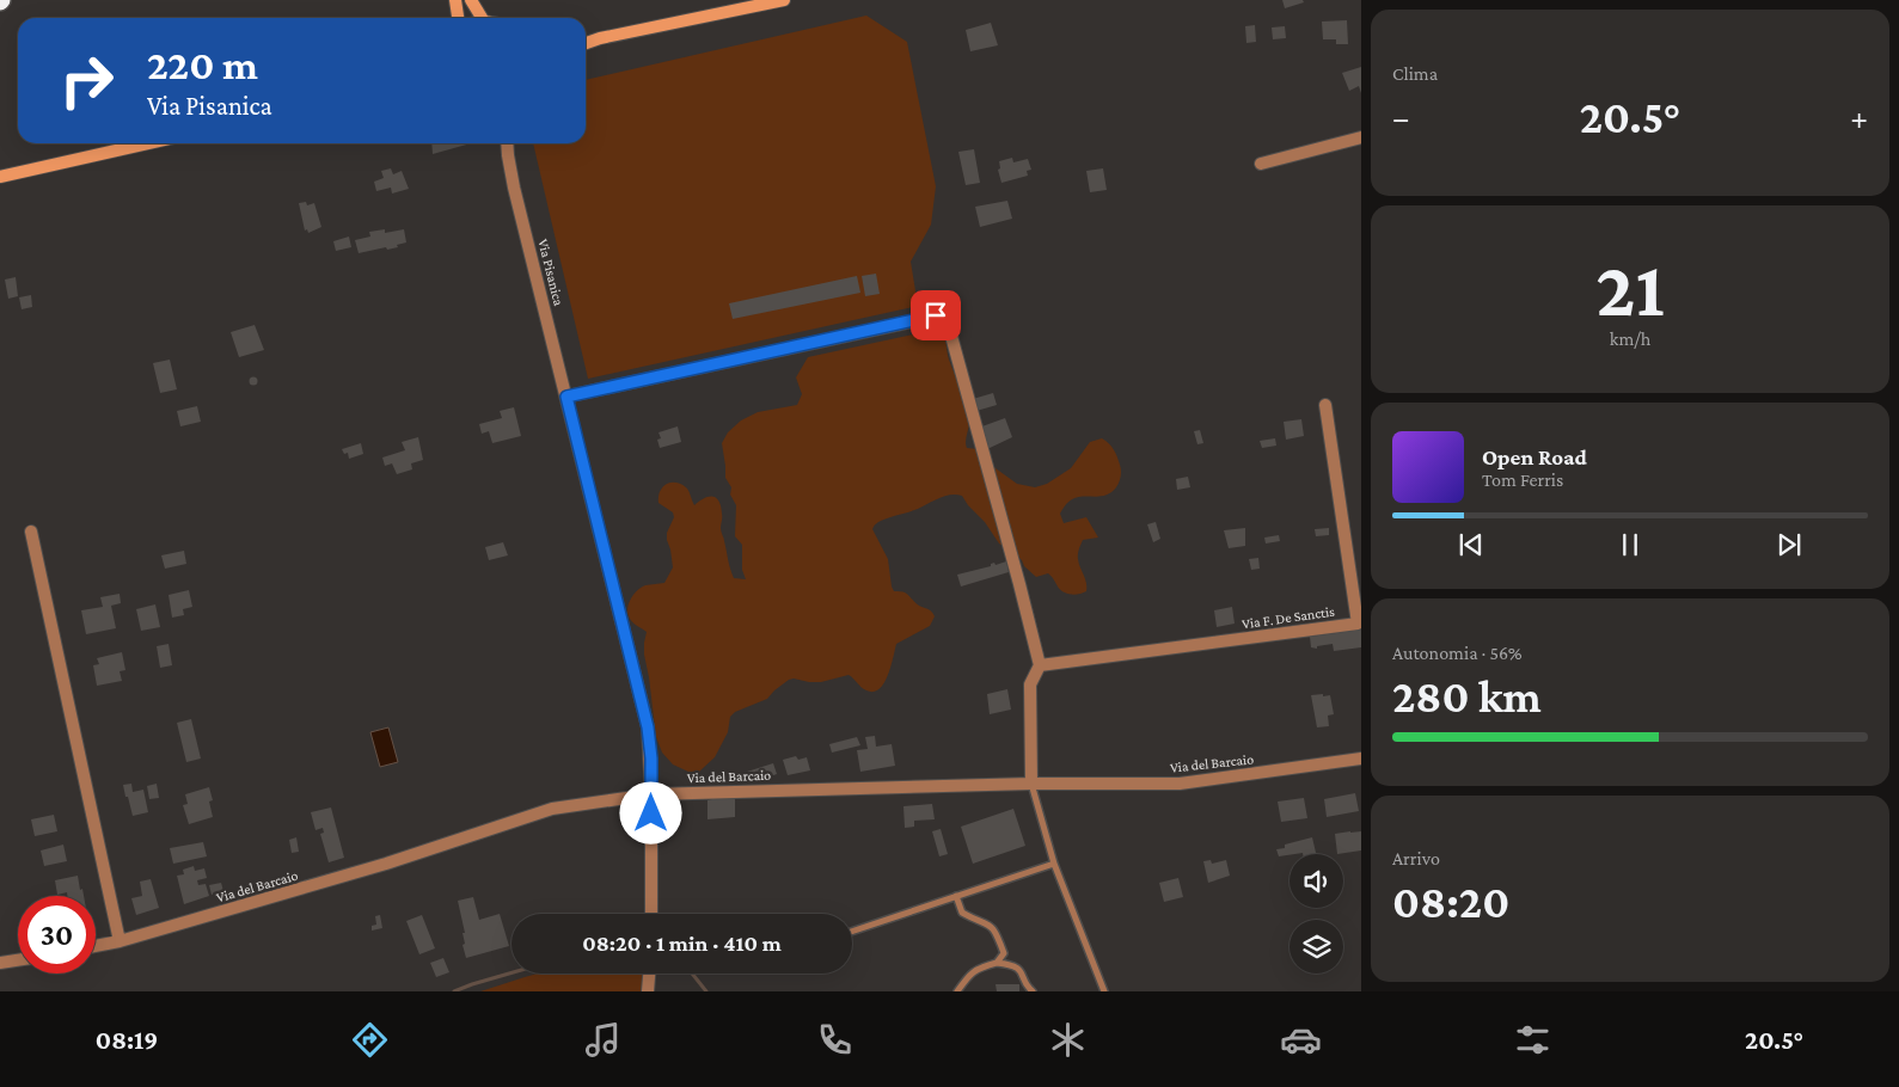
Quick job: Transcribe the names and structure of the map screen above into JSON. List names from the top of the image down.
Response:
{
  "streets": {
    "street": ["Via Pisanica", "Via F. De Sanctis", "Via del Barcaio"]
  },
  "crossings": [
    ["Via Pisanica", "Via del Barcaio"]
  ],
  "page": {
    "tile": [
      "Clima",
      ["21", "km/h"],
      ["Autonomia · 56%", "280 km"],
      ["Arrivo", "08:20"]
    ],
    "turn": ["220 m", "Via Pisanica"],
    "heat": ["−", "20.5°", "+"],
    "song": ["Open Road", "Tom Ferris"],
    "limit": "30",
    "trip": "08:20 · 1 min · 410 m",
    "tabs": ["08:19", "20.5°"]
  }
}
